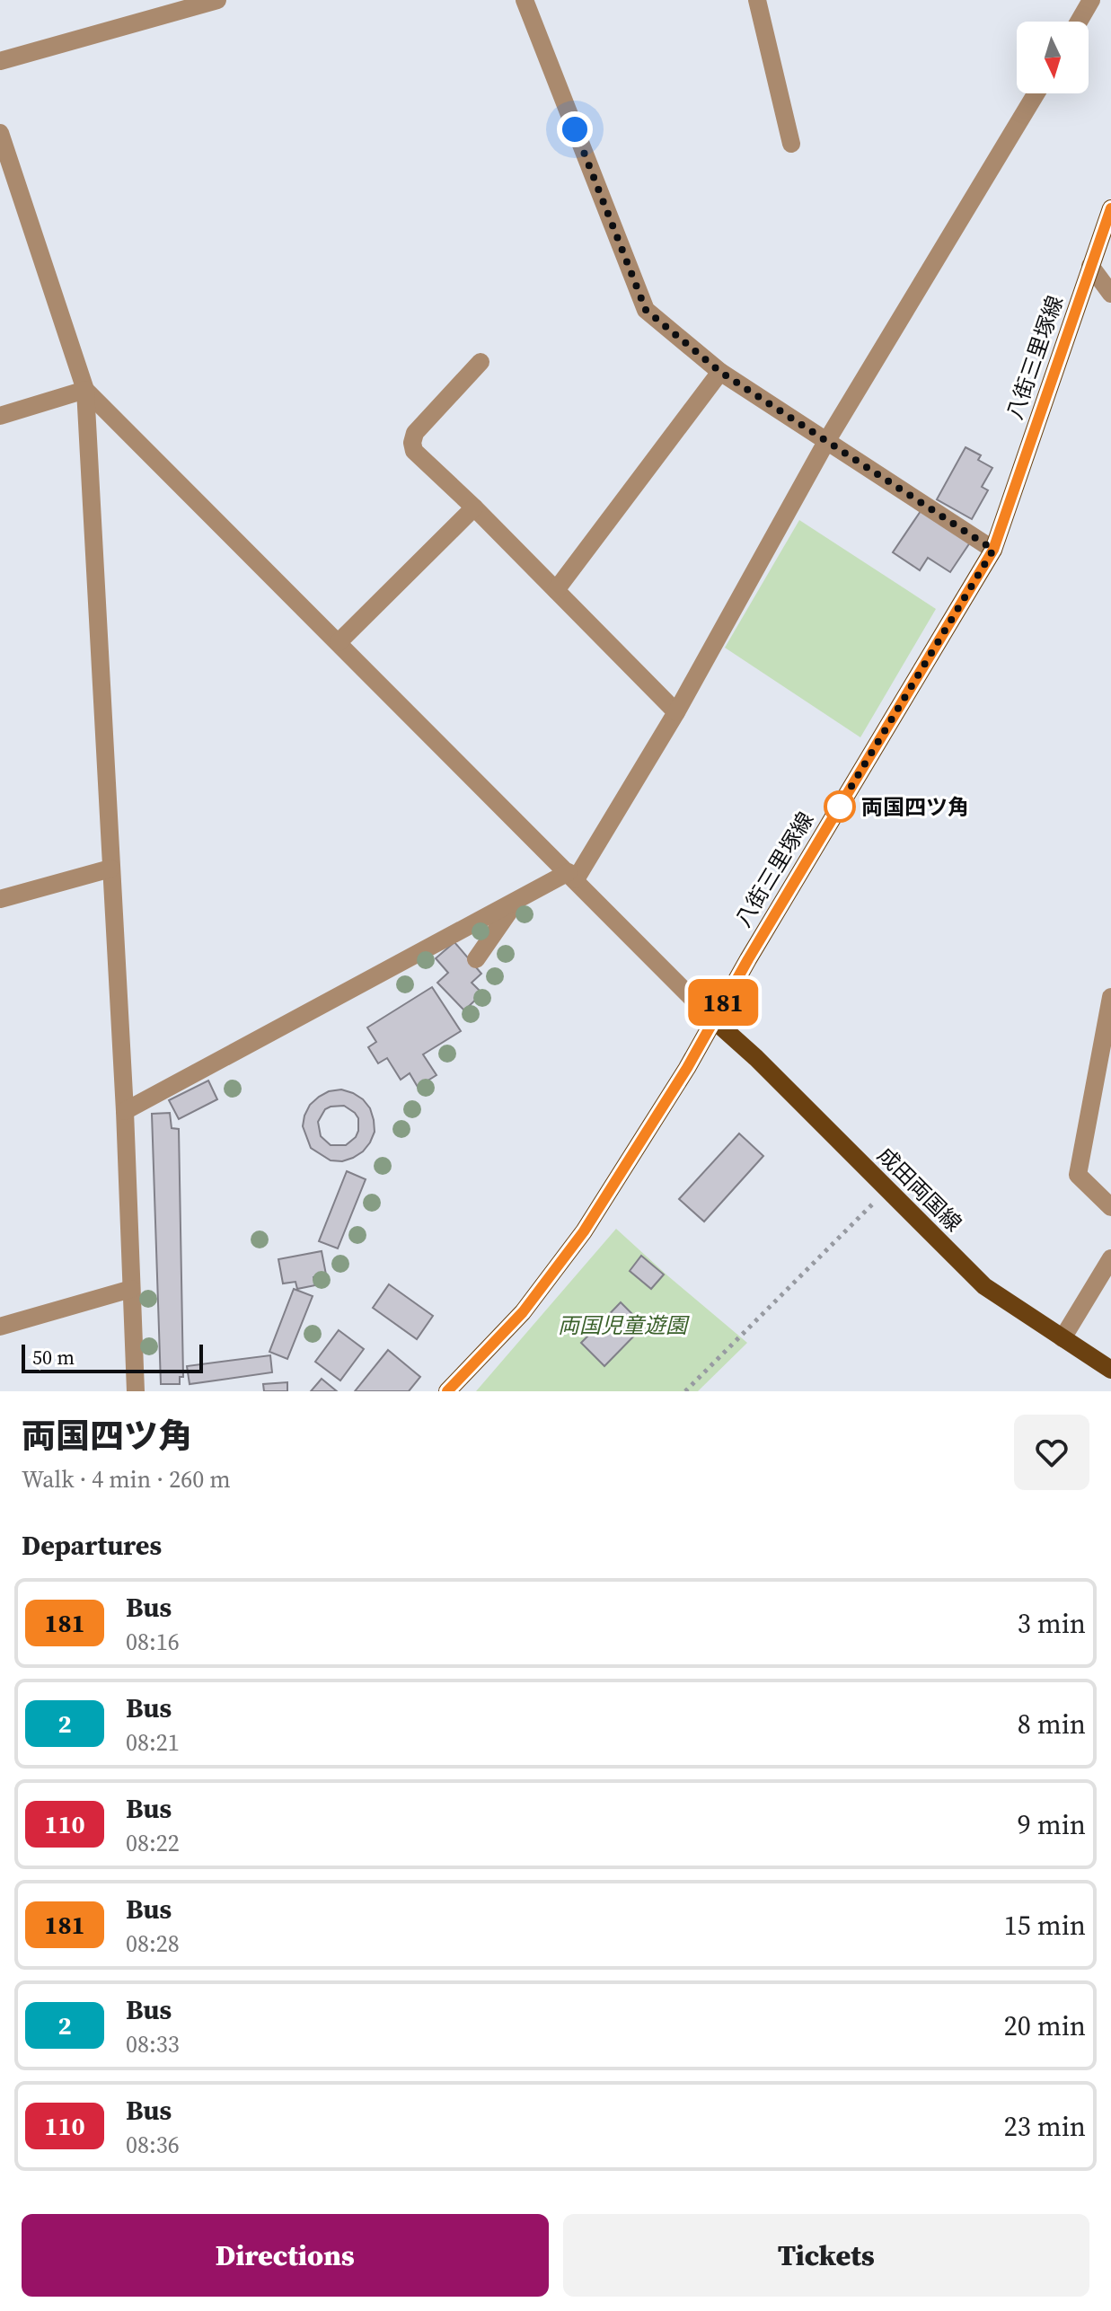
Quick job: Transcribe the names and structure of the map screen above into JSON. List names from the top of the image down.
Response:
{
  "streets": {
    "main road": ["八街三里塚線", "成田両国線"]
  },
  "crossings": [
    ["八街三里塚線", "成田両国線"]
  ],
  "parks": ["両国児童遊園"],
  "places": ["両国四ツ角"],
  "lines": ["bus line 181"],
  "scale_bar": "50 m",
  "north": "bottom",
  "page": {
    "on_map": "181",
    "scale": "50 m",
    "heading": [
      ["両国四ツ角", "Walk · 4 min · 260 m"],
      "Departures"
    ],
    "list": [
      {
        "mark": "181",
        "name": "Bus",
        "note": "08:16",
        "value": "3 min"
      },
      {
        "mark": "2",
        "name": "Bus",
        "note": "08:21",
        "value": "8 min"
      },
      {
        "mark": "110",
        "name": "Bus",
        "note": "08:22",
        "value": "9 min"
      },
      {
        "mark": "181",
        "name": "Bus",
        "note": "08:28",
        "value": "15 min"
      },
      {
        "mark": "2",
        "name": "Bus",
        "note": "08:33",
        "value": "20 min"
      },
      {
        "mark": "110",
        "name": "Bus",
        "note": "08:36",
        "value": "23 min"
      }
    ],
    "buttons": ["Directions", "Tickets"]
  }
}
